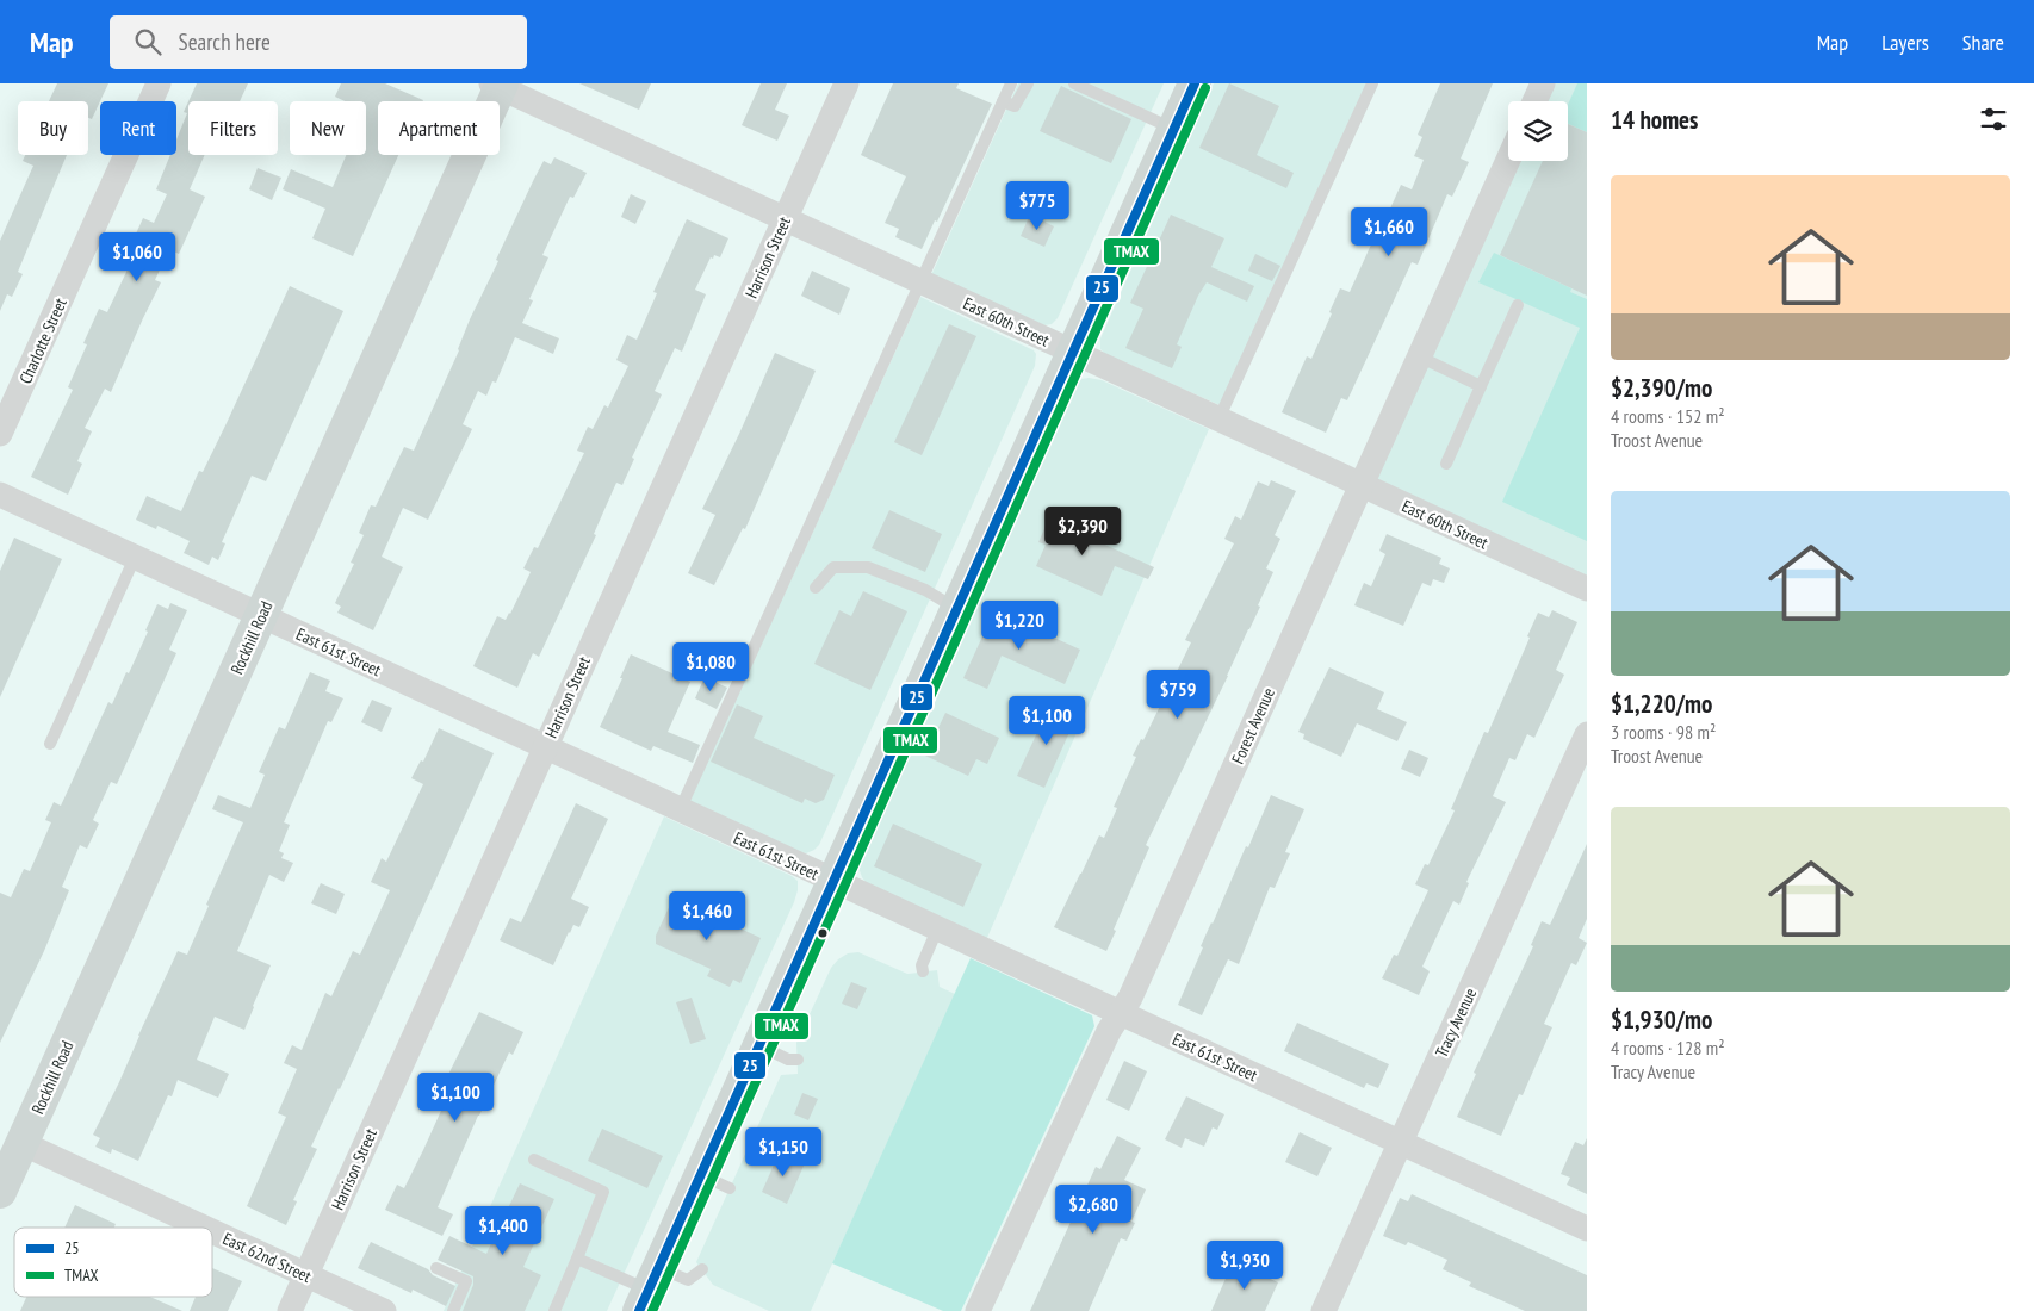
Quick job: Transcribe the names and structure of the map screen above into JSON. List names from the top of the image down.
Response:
{
  "streets": {
    "main road": ["Rockhill Road"],
    "street": [
      "Harrison Street",
      "East 60th Street",
      "Charlotte Street",
      "East 61st Street",
      "Forest Avenue",
      "Tracy Avenue",
      "East 62nd Street"
    ]
  },
  "crossings": [
    ["Harrison Street", "East 60th Street"],
    ["Harrison Street", "East 61st Street"],
    ["Harrison Street", "East 62nd Street"],
    ["East 60th Street", "Rockhill Road"],
    ["East 60th Street", "Forest Avenue"],
    ["Rockhill Road", "East 61st Street"],
    ["Rockhill Road", "East 62nd Street"],
    ["East 61st Street", "Forest Avenue"],
    ["East 61st Street", "Tracy Avenue"]
  ],
  "lines": ["transit line 25", "transit line TMAX"],
  "legend": ["25", "TMAX"],
  "page": {
    "header": "Map",
    "search": "Search here",
    "nav": ["Map", "Layers", "Share"],
    "heading": "14 homes",
    "chip": [
      "Buy",
      "Rent",
      "Filters",
      "New",
      "Apartment"
    ],
    "list": [
      {
        "name": "$2,390/mo",
        "note": "4 rooms · 152 m² · Troost Avenue"
      },
      {
        "name": "$1,220/mo",
        "note": "3 rooms · 98 m² · Troost Avenue"
      },
      {
        "name": "$1,930/mo",
        "note": "4 rooms · 128 m² · Tracy Avenue"
      }
    ],
    "price": [
      "$775",
      "$1,660",
      "$1,060",
      "$2,390",
      "$1,220",
      "$1,080",
      "$759",
      "$1,100",
      "$1,460",
      "$1,100",
      "$1,150",
      "$2,680",
      "$1,400",
      "$1,930"
    ]
  }
}
